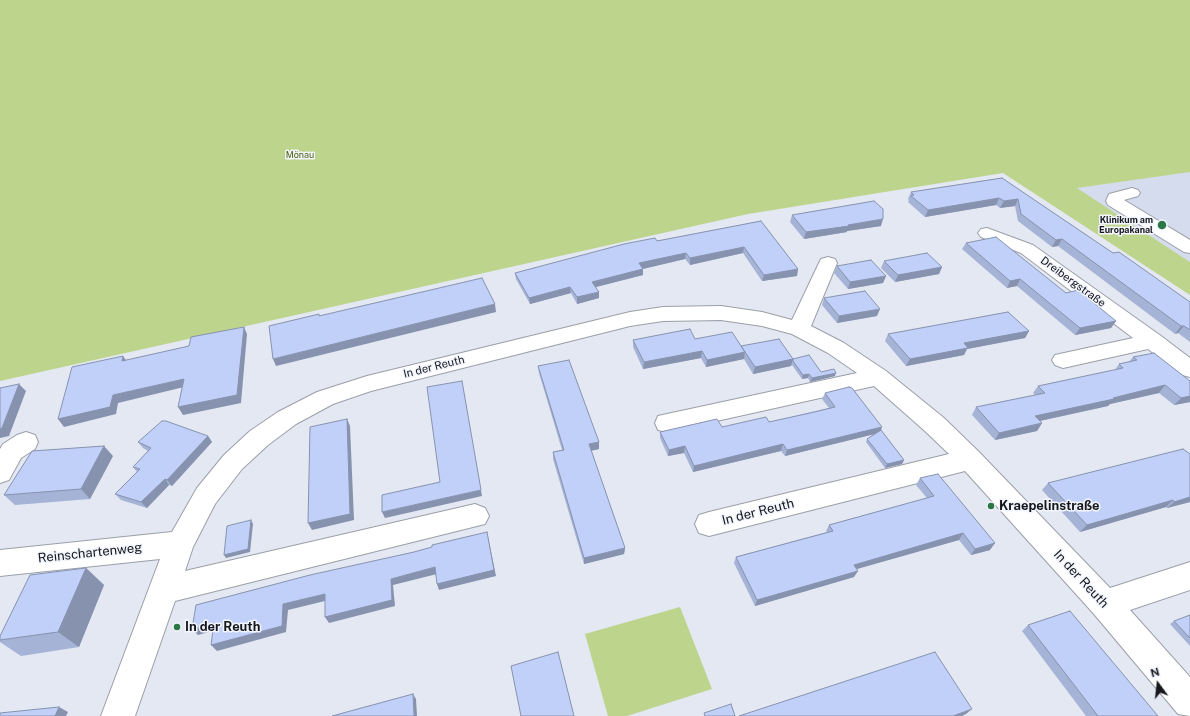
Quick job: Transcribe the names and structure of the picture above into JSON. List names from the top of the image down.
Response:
{
  "streets": {
    "street": ["Dreibergstraße", "In der Reuth", "Reinschartenweg"]
  },
  "crossings": [
    ["In der Reuth", "Reinschartenweg"]
  ],
  "parks": ["Mönau"],
  "places": ["Klinikum am Europakanal", "Kraepelinstraße", "In der Reuth"],
  "north": "top"
}
